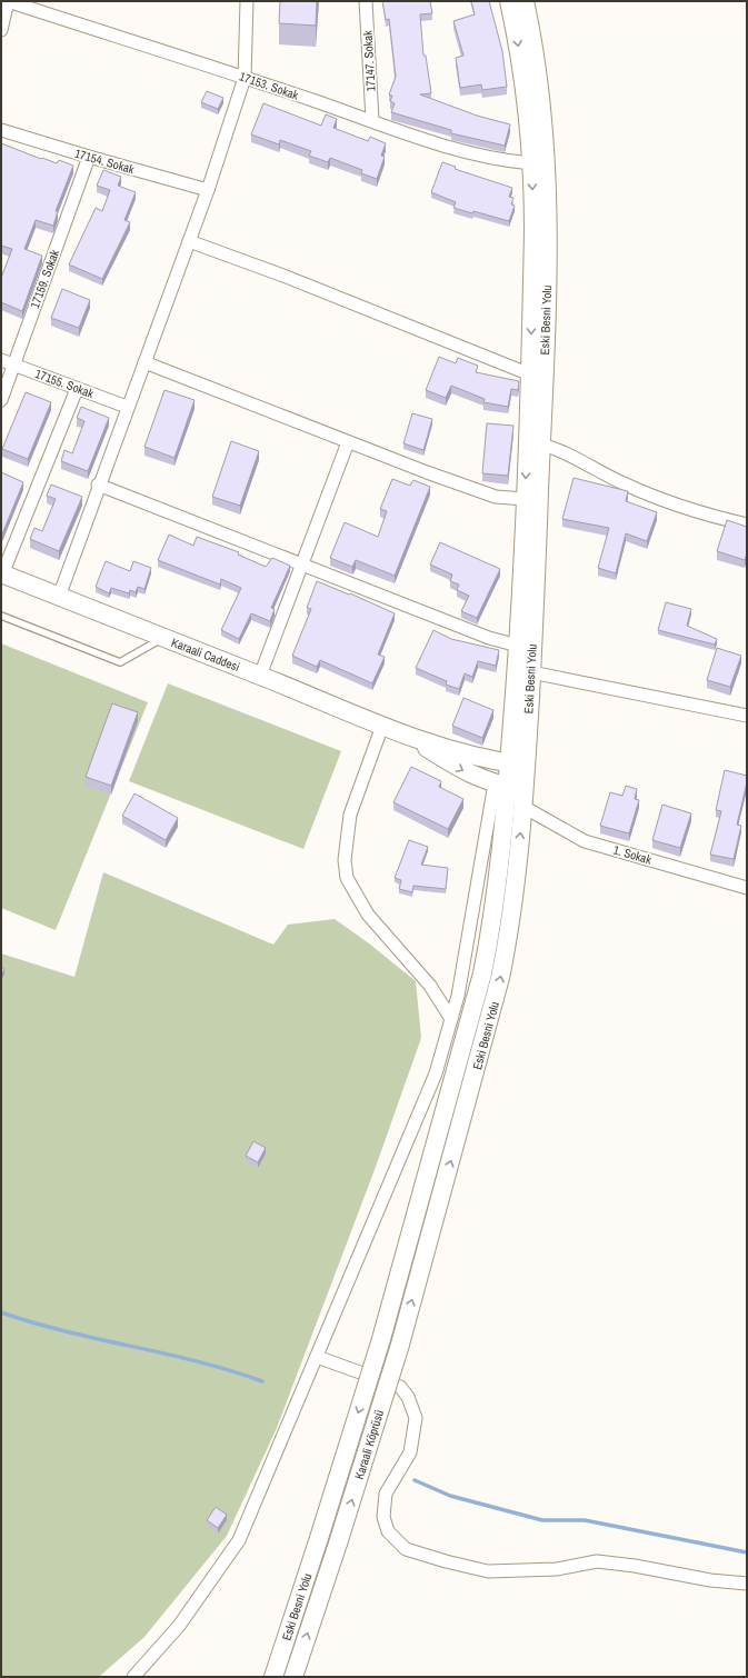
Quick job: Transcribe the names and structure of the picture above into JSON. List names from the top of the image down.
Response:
{
  "streets": {
    "main road": ["Eski Besni Yolu", "Karaali Caddesi", "Karaali Köprüsü"],
    "street": [
      "17147. Sokak",
      "17153. Sokak",
      "17154. Sokak",
      "17159. Sokak",
      "17155. Sokak",
      "1. Sokak"
    ]
  },
  "crossings": [
    ["17147. Sokak", "17153. Sokak"],
    ["17153. Sokak", "Eski Besni Yolu"],
    ["17154. Sokak", "17159. Sokak"],
    ["17159. Sokak", "17155. Sokak"],
    ["Eski Besni Yolu", "1. Sokak"],
    ["Eski Besni Yolu", "Karaali Köprüsü"]
  ]
}
